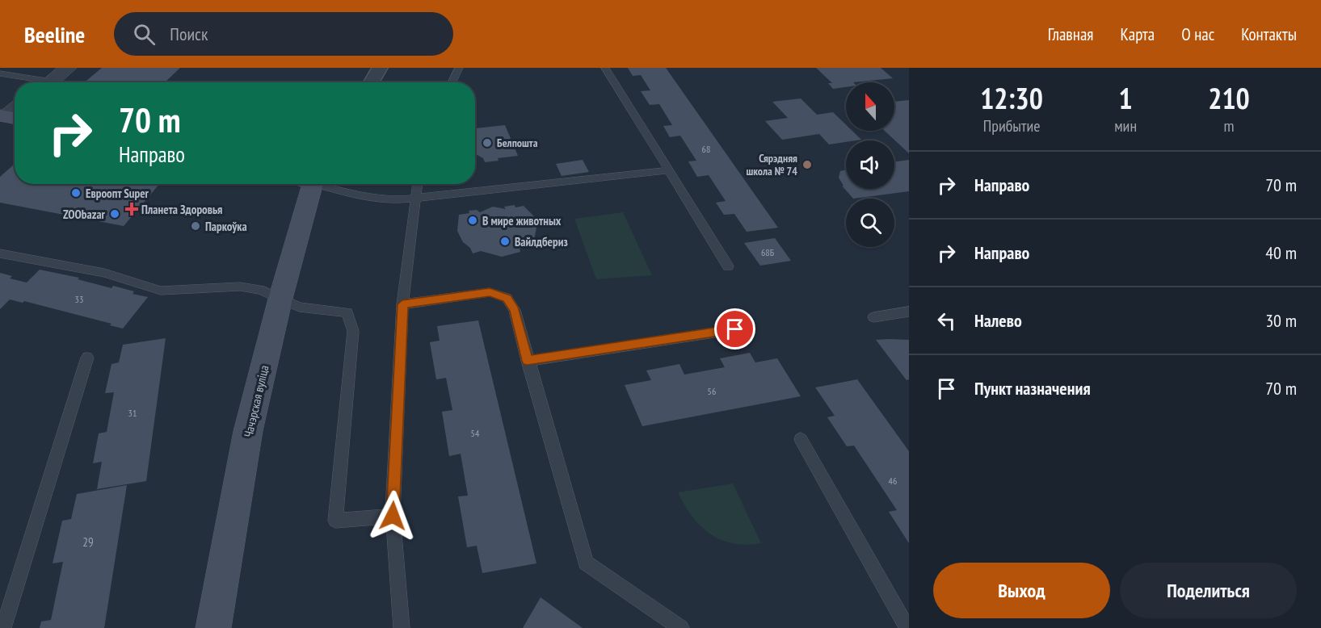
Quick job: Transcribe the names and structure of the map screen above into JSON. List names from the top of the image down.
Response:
{
  "streets": {
    "main road": ["Чачэрская вуліца"]
  },
  "places": {
    "other": [
      "Белпошта",
      "Сярэдняя школа № 74",
      "Евроопт Super",
      "ZOObazar",
      "В мире животных",
      "Паркоўка",
      "Вайлдбериз"
    ],
    "health": ["Планета Здоровья"]
  },
  "house_numbers": [
    "68",
    "68Б",
    "33",
    "56",
    "31",
    "54",
    "46",
    "29"
  ],
  "north": "top",
  "page": {
    "header": "Beeline",
    "search": "Поиск",
    "nav": [
      "Главная",
      "Карта",
      "О нас",
      "Контакты"
    ],
    "eta": [
      "12:30",
      "Прибытие",
      "1",
      "мин",
      "210",
      "m"
    ],
    "turn": ["70 m", "Направо"],
    "list": [
      {
        "name": "Направо",
        "value": "70 m"
      },
      {
        "name": "Направо",
        "value": "40 m"
      },
      {
        "name": "Налево",
        "value": "30 m"
      },
      {
        "name": "Пункт назначения",
        "value": "70 m"
      }
    ],
    "buttons": ["Выход", "Поделиться"]
  }
}
